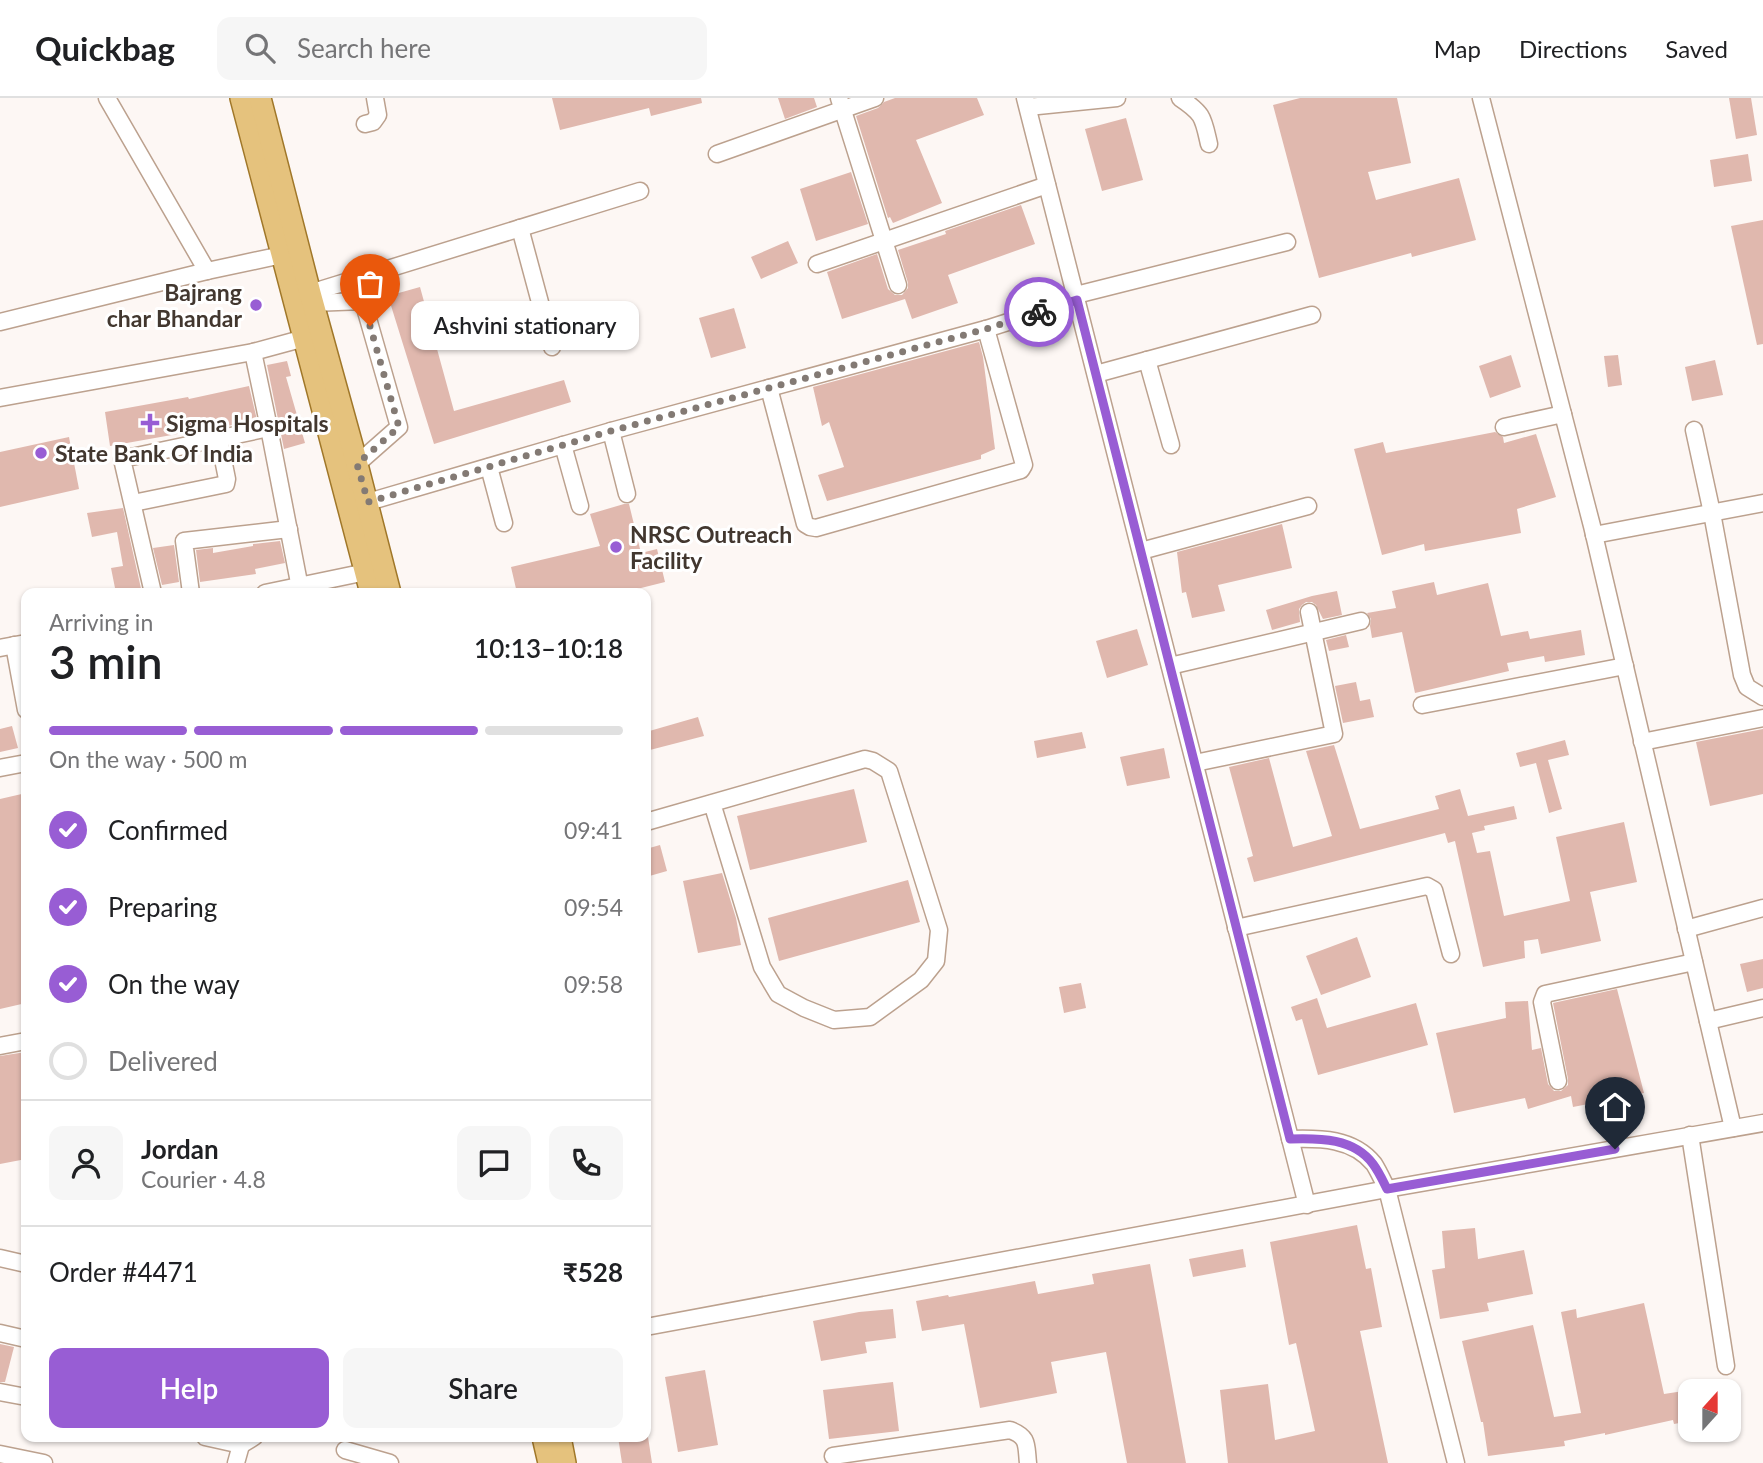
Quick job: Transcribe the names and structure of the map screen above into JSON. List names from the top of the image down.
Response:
{
  "places": {
    "other": [
      "Bajrang char Bhandar",
      "Ashvini stationary",
      "State Bank Of India",
      "NRSC Outreach Facility"
    ],
    "health": ["Sigma Hospitals"]
  },
  "north": "top",
  "page": {
    "header": "Quickbag",
    "search": "Search here",
    "nav": ["Map", "Directions", "Saved"],
    "bubble": "Ashvini stationary",
    "heading": ["3 min", "Arriving in", "10:13–10:18"],
    "panel": [
      "Jordan",
      "Courier · 4.8",
      "Order #4471",
      "₹528"
    ],
    "bar": "On the way · 500 m",
    "list": [
      ["Confirmed", "09:41"],
      ["Preparing", "09:54"],
      ["On the way", "09:58"],
      "Delivered"
    ],
    "buttons": ["Help", "Share"]
  }
}
